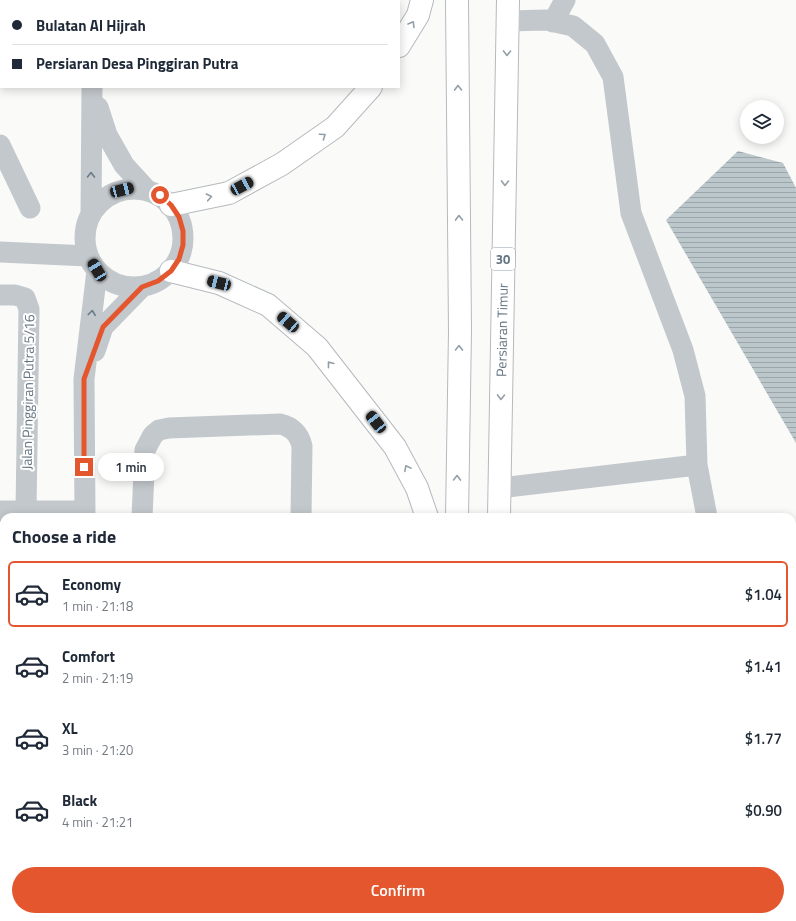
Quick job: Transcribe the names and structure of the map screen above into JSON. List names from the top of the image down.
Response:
{
  "streets": {
    "main road": ["30", "Persiaran Timur"],
    "street": ["Jalan Pinggiran Putra 5/16"]
  },
  "page": {
    "banner": ["Bulatan Al Hijrah", "Persiaran Desa Pinggiran Putra"],
    "bubble": "1 min",
    "heading": "Choose a ride",
    "list": [
      {
        "name": "Economy",
        "note": "1 min · 21:18",
        "value": "$1.04"
      },
      {
        "name": "Comfort",
        "note": "2 min · 21:19",
        "value": "$1.41"
      },
      {
        "name": "XL",
        "note": "3 min · 21:20",
        "value": "$1.77"
      },
      {
        "name": "Black",
        "note": "4 min · 21:21",
        "value": "$0.90"
      }
    ],
    "buttons": "Confirm"
  }
}
